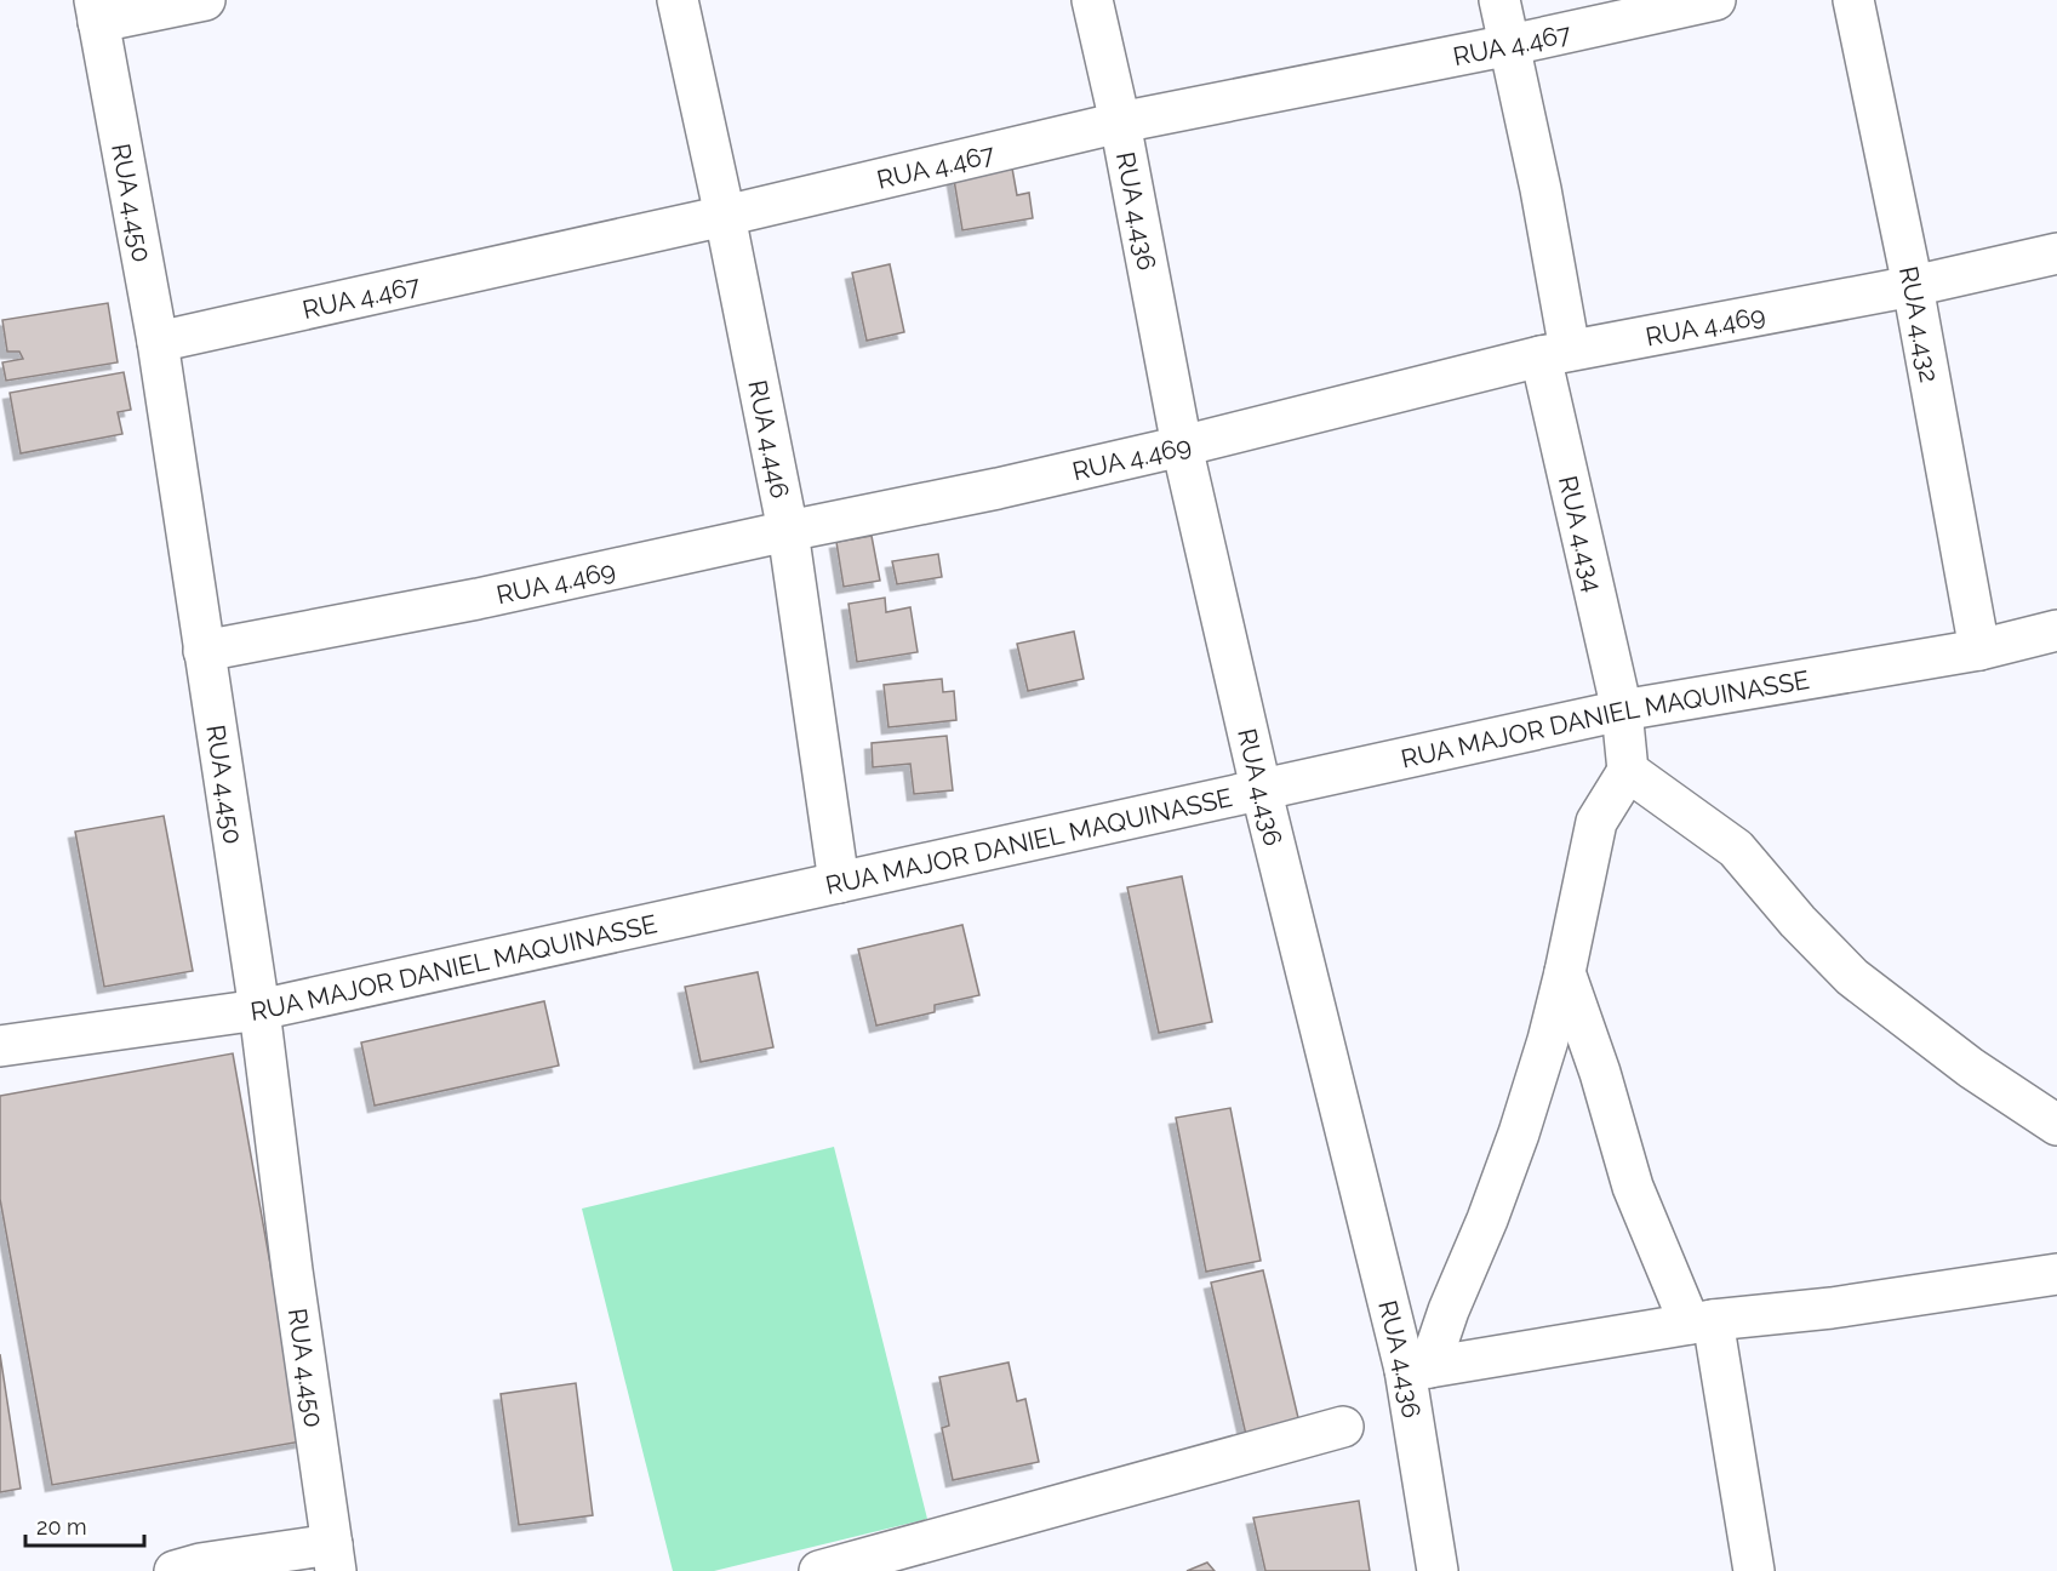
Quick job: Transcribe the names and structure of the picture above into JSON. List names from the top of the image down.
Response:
{
  "streets": {
    "street": [
      "RUA 4.467",
      "RUA 4.450",
      "RUA 4.436",
      "RUA 4.432",
      "RUA 4.469",
      "RUA 4.446",
      "RUA 4.434",
      "RUA MAJOR DANIEL MAQUINASSE"
    ]
  },
  "crossings": [
    ["RUA 4.467", "RUA 4.450"],
    ["RUA 4.467", "RUA 4.436"],
    ["RUA 4.467", "RUA 4.446"],
    ["RUA 4.467", "RUA 4.434"],
    ["RUA 4.450", "RUA 4.469"],
    ["RUA 4.450", "RUA MAJOR DANIEL MAQUINASSE"],
    ["RUA 4.436", "RUA 4.469"],
    ["RUA 4.436", "RUA MAJOR DANIEL MAQUINASSE"],
    ["RUA 4.432", "RUA 4.469"],
    ["RUA 4.432", "RUA MAJOR DANIEL MAQUINASSE"],
    ["RUA 4.469", "RUA 4.446"],
    ["RUA 4.469", "RUA 4.434"],
    ["RUA 4.446", "RUA MAJOR DANIEL MAQUINASSE"],
    ["RUA 4.434", "RUA MAJOR DANIEL MAQUINASSE"]
  ],
  "scale_bar": "20 m"
}
